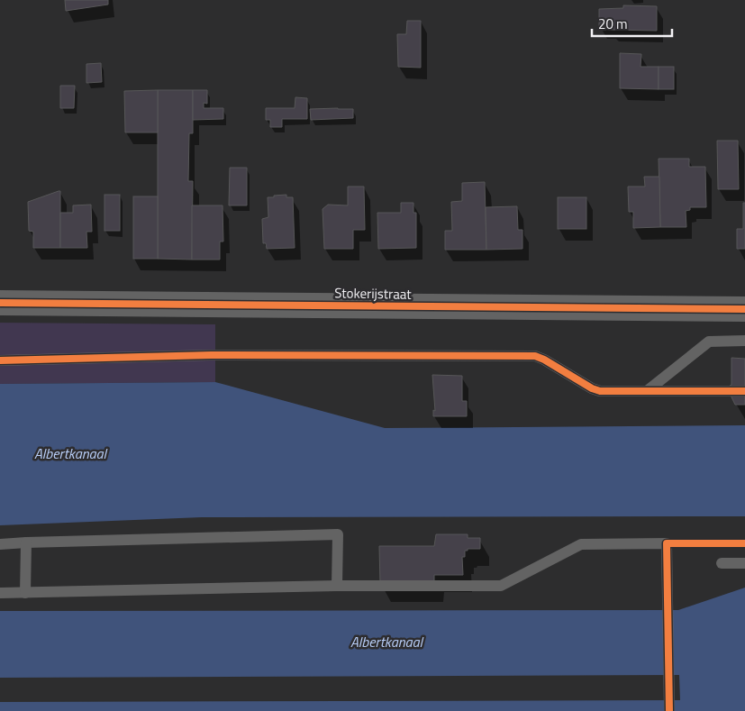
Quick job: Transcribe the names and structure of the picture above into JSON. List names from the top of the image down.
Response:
{
  "streets": {
    "street": ["Stokerijstraat"]
  },
  "water": ["Albertkanaal"],
  "scale_bar": "20 m"
}
